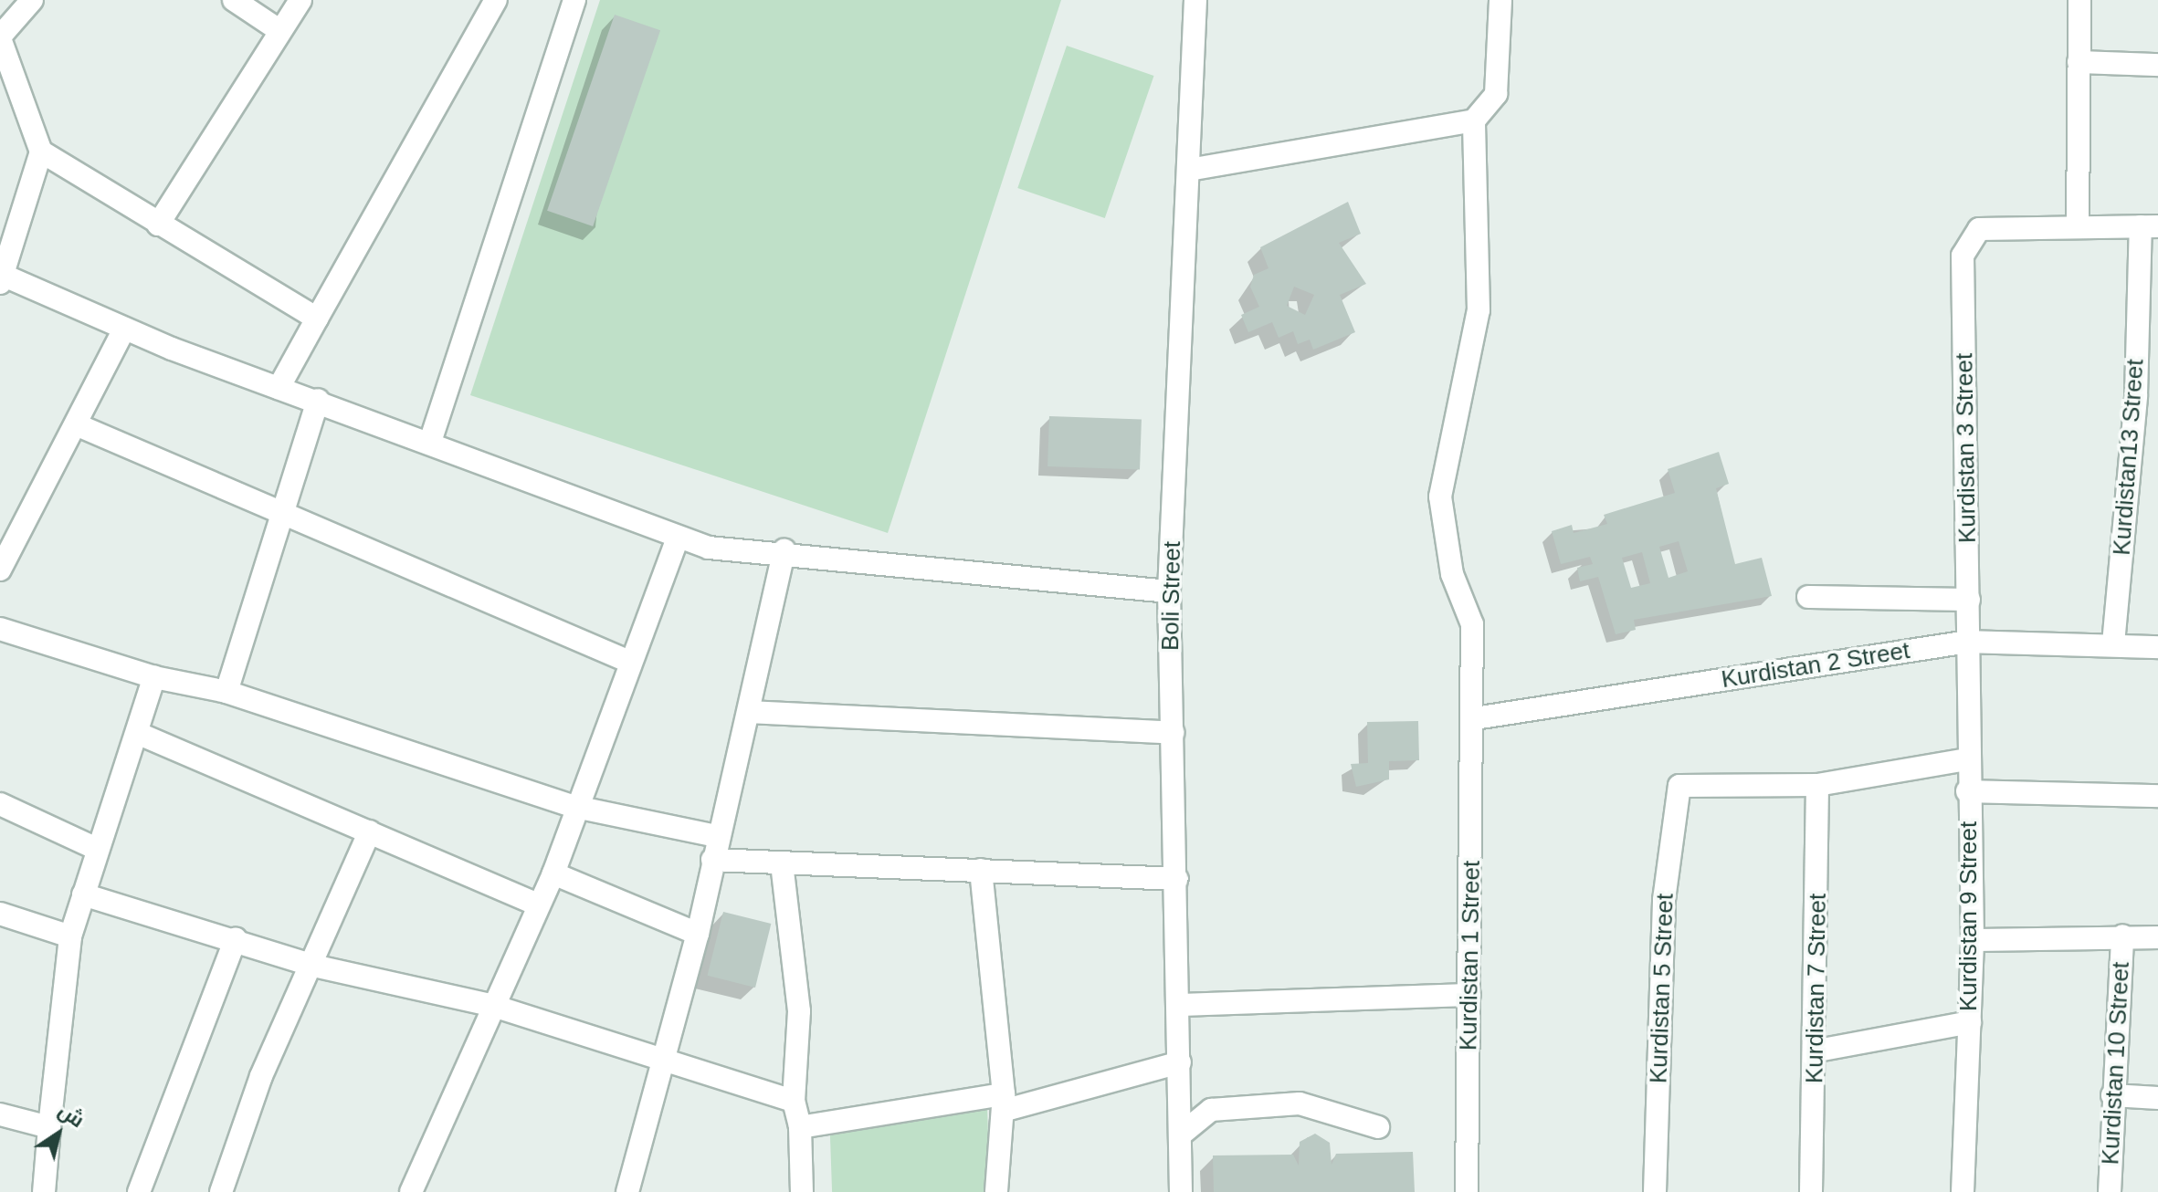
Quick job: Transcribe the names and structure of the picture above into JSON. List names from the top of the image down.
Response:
{
  "streets": {
    "street": [
      "Kurdistan 3 Street",
      "Kurdistan13 Street",
      "Boli Street",
      "Kurdistan 2 Street",
      "Kurdistan 9 Street",
      "Kurdistan 1 Street",
      "Kurdistan 5 Street",
      "Kurdistan 7 Street",
      "Kurdistan 10 Street"
    ]
  },
  "crossings": [
    ["Kurdistan 3 Street", "Kurdistan 2 Street"],
    ["Kurdistan 3 Street", "Kurdistan 9 Street"],
    ["Kurdistan13 Street", "Kurdistan 2 Street"],
    ["Kurdistan 2 Street", "Kurdistan 9 Street"],
    ["Kurdistan 2 Street", "Kurdistan 1 Street"],
    ["Kurdistan 5 Street", "Kurdistan 7 Street"]
  ],
  "north": "top right"
}
